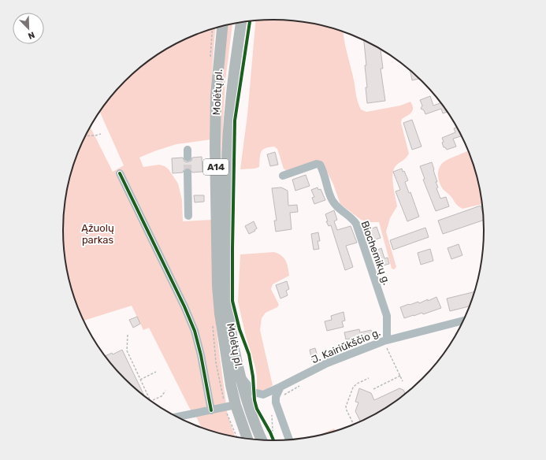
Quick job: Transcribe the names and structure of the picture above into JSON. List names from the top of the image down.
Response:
{
  "streets": {
    "highway": ["Molėtų pl.", "A14"],
    "street": ["Biochemikų g.", "J. Kairiūkščio g."]
  },
  "crossings": [
    ["Molėtų pl.", "J. Kairiūkščio g."],
    ["Biochemikų g.", "J. Kairiūkščio g."]
  ],
  "parks": ["Ąžuolų parkas"],
  "north": "bottom right"
}
